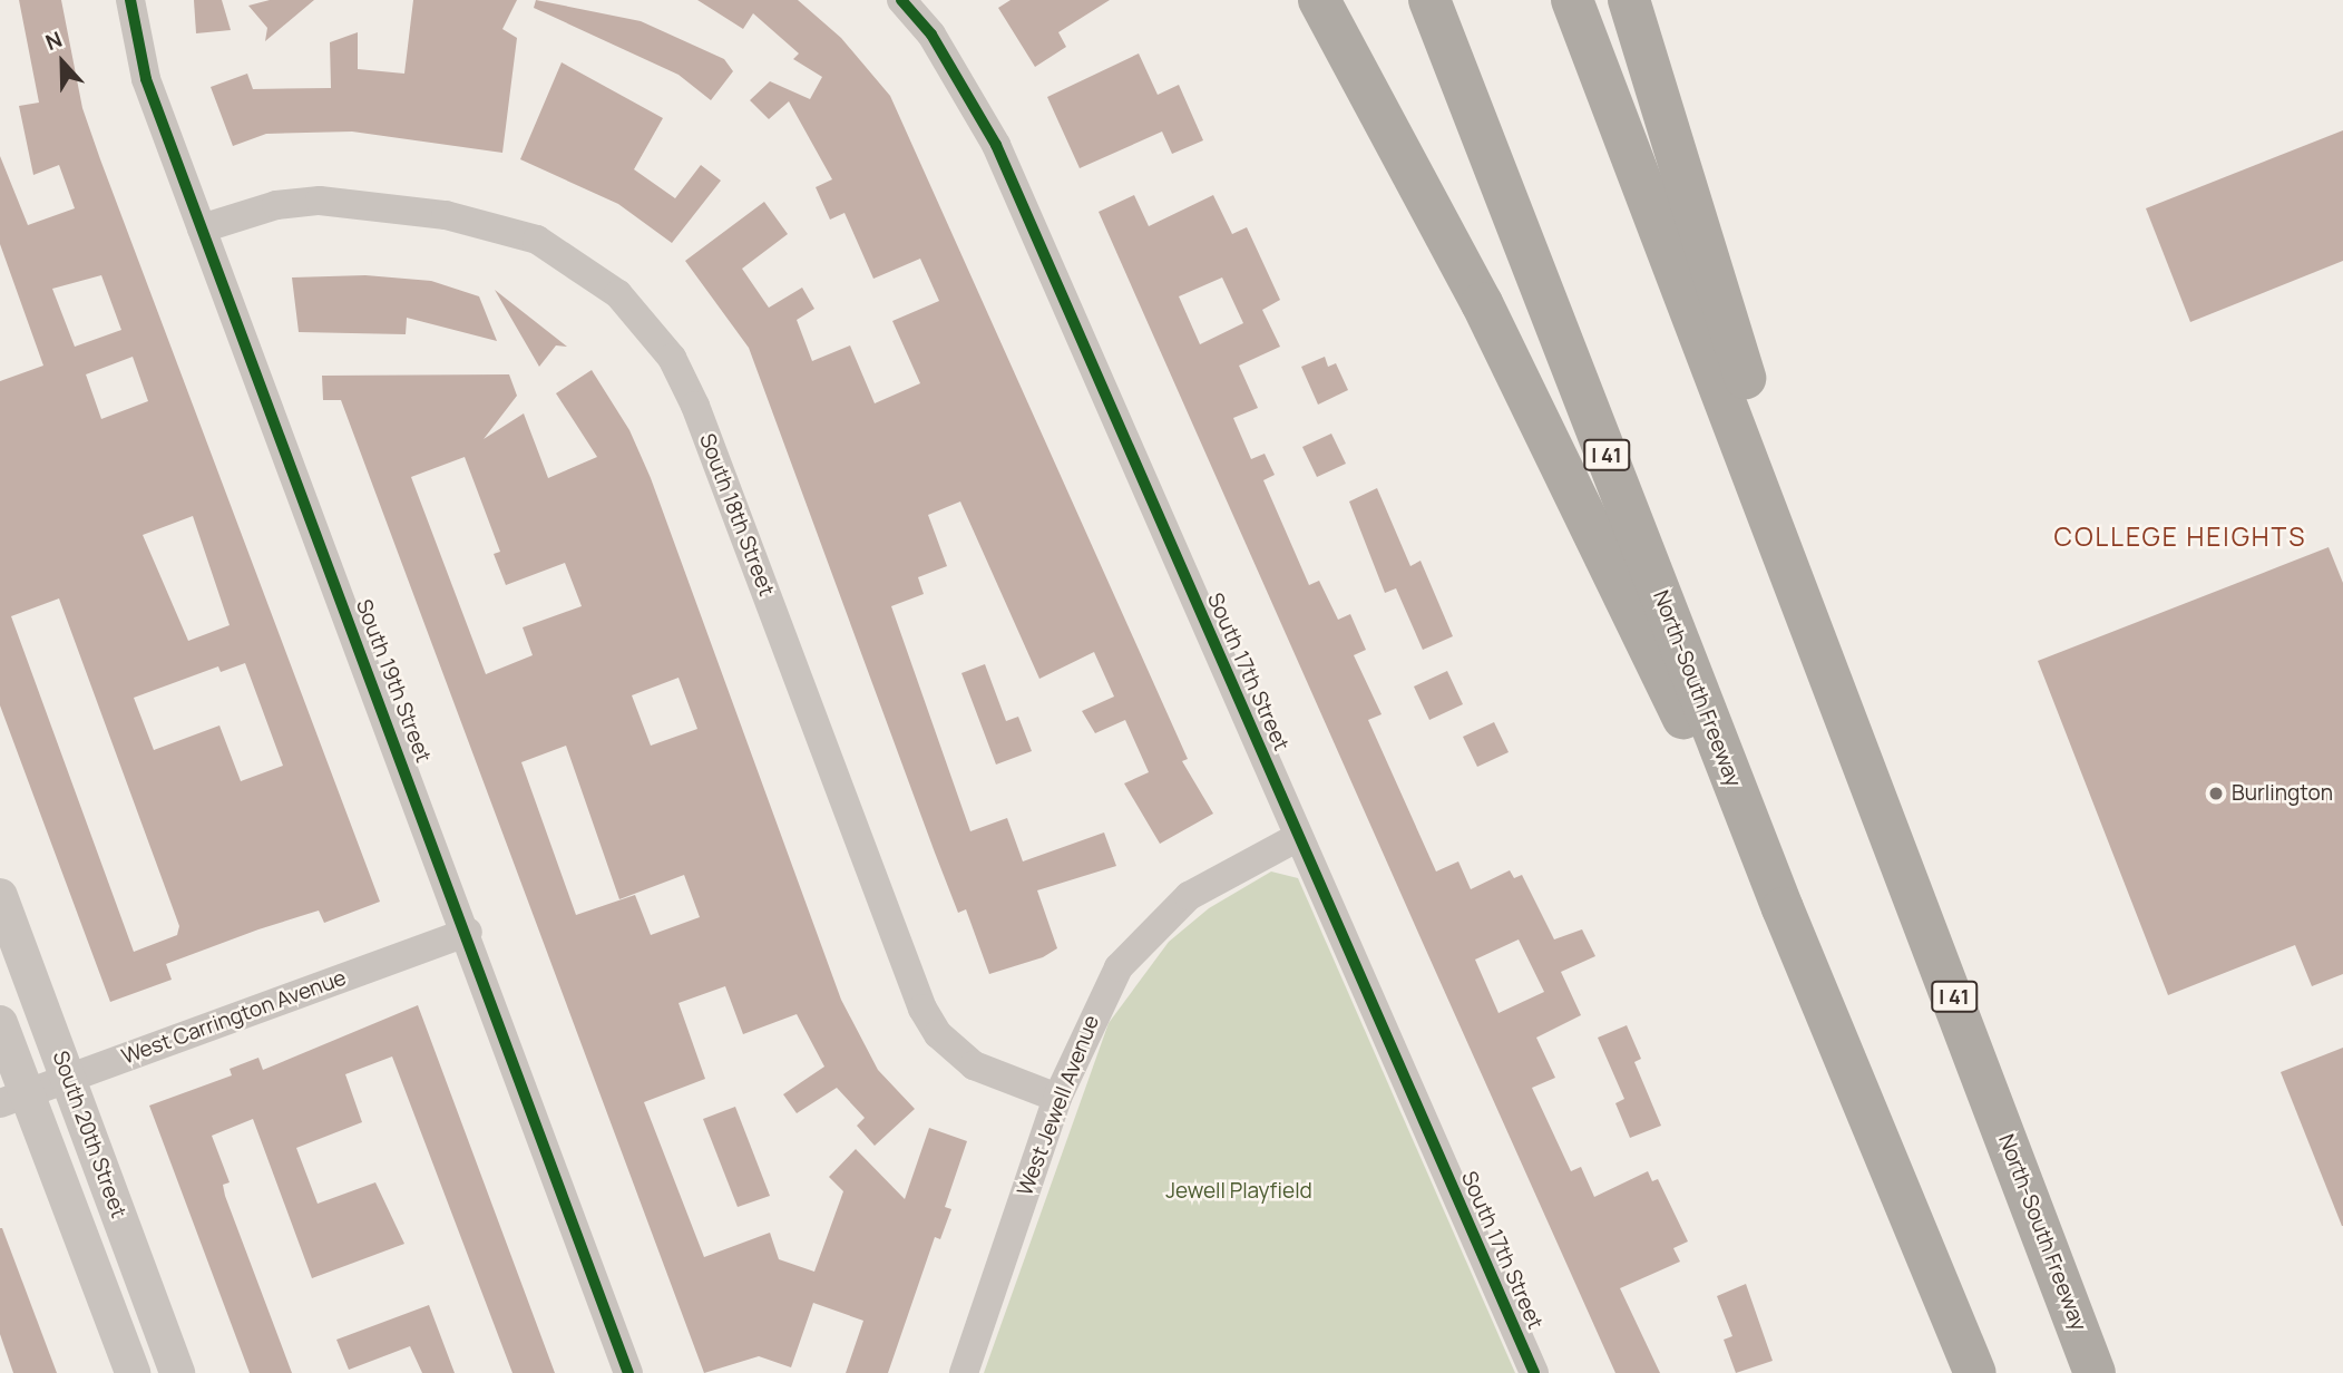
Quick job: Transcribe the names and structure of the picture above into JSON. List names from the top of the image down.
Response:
{
  "streets": {
    "highway": ["I 41", "North-South Freeway"],
    "street": [
      "South 18th Street",
      "South 17th Street",
      "South 19th Street",
      "West Carrington Avenue",
      "West Jewell Avenue",
      "South 20th Street"
    ]
  },
  "crossings": [
    ["South 18th Street", "South 19th Street"],
    ["South 18th Street", "West Jewell Avenue"],
    ["South 17th Street", "West Jewell Avenue"],
    ["South 19th Street", "West Carrington Avenue"],
    ["West Carrington Avenue", "South 20th Street"]
  ],
  "districts": ["COLLEGE HEIGHTS"],
  "parks": ["Jewell Playfield"],
  "places": ["Burlington"],
  "north": "top"
}
